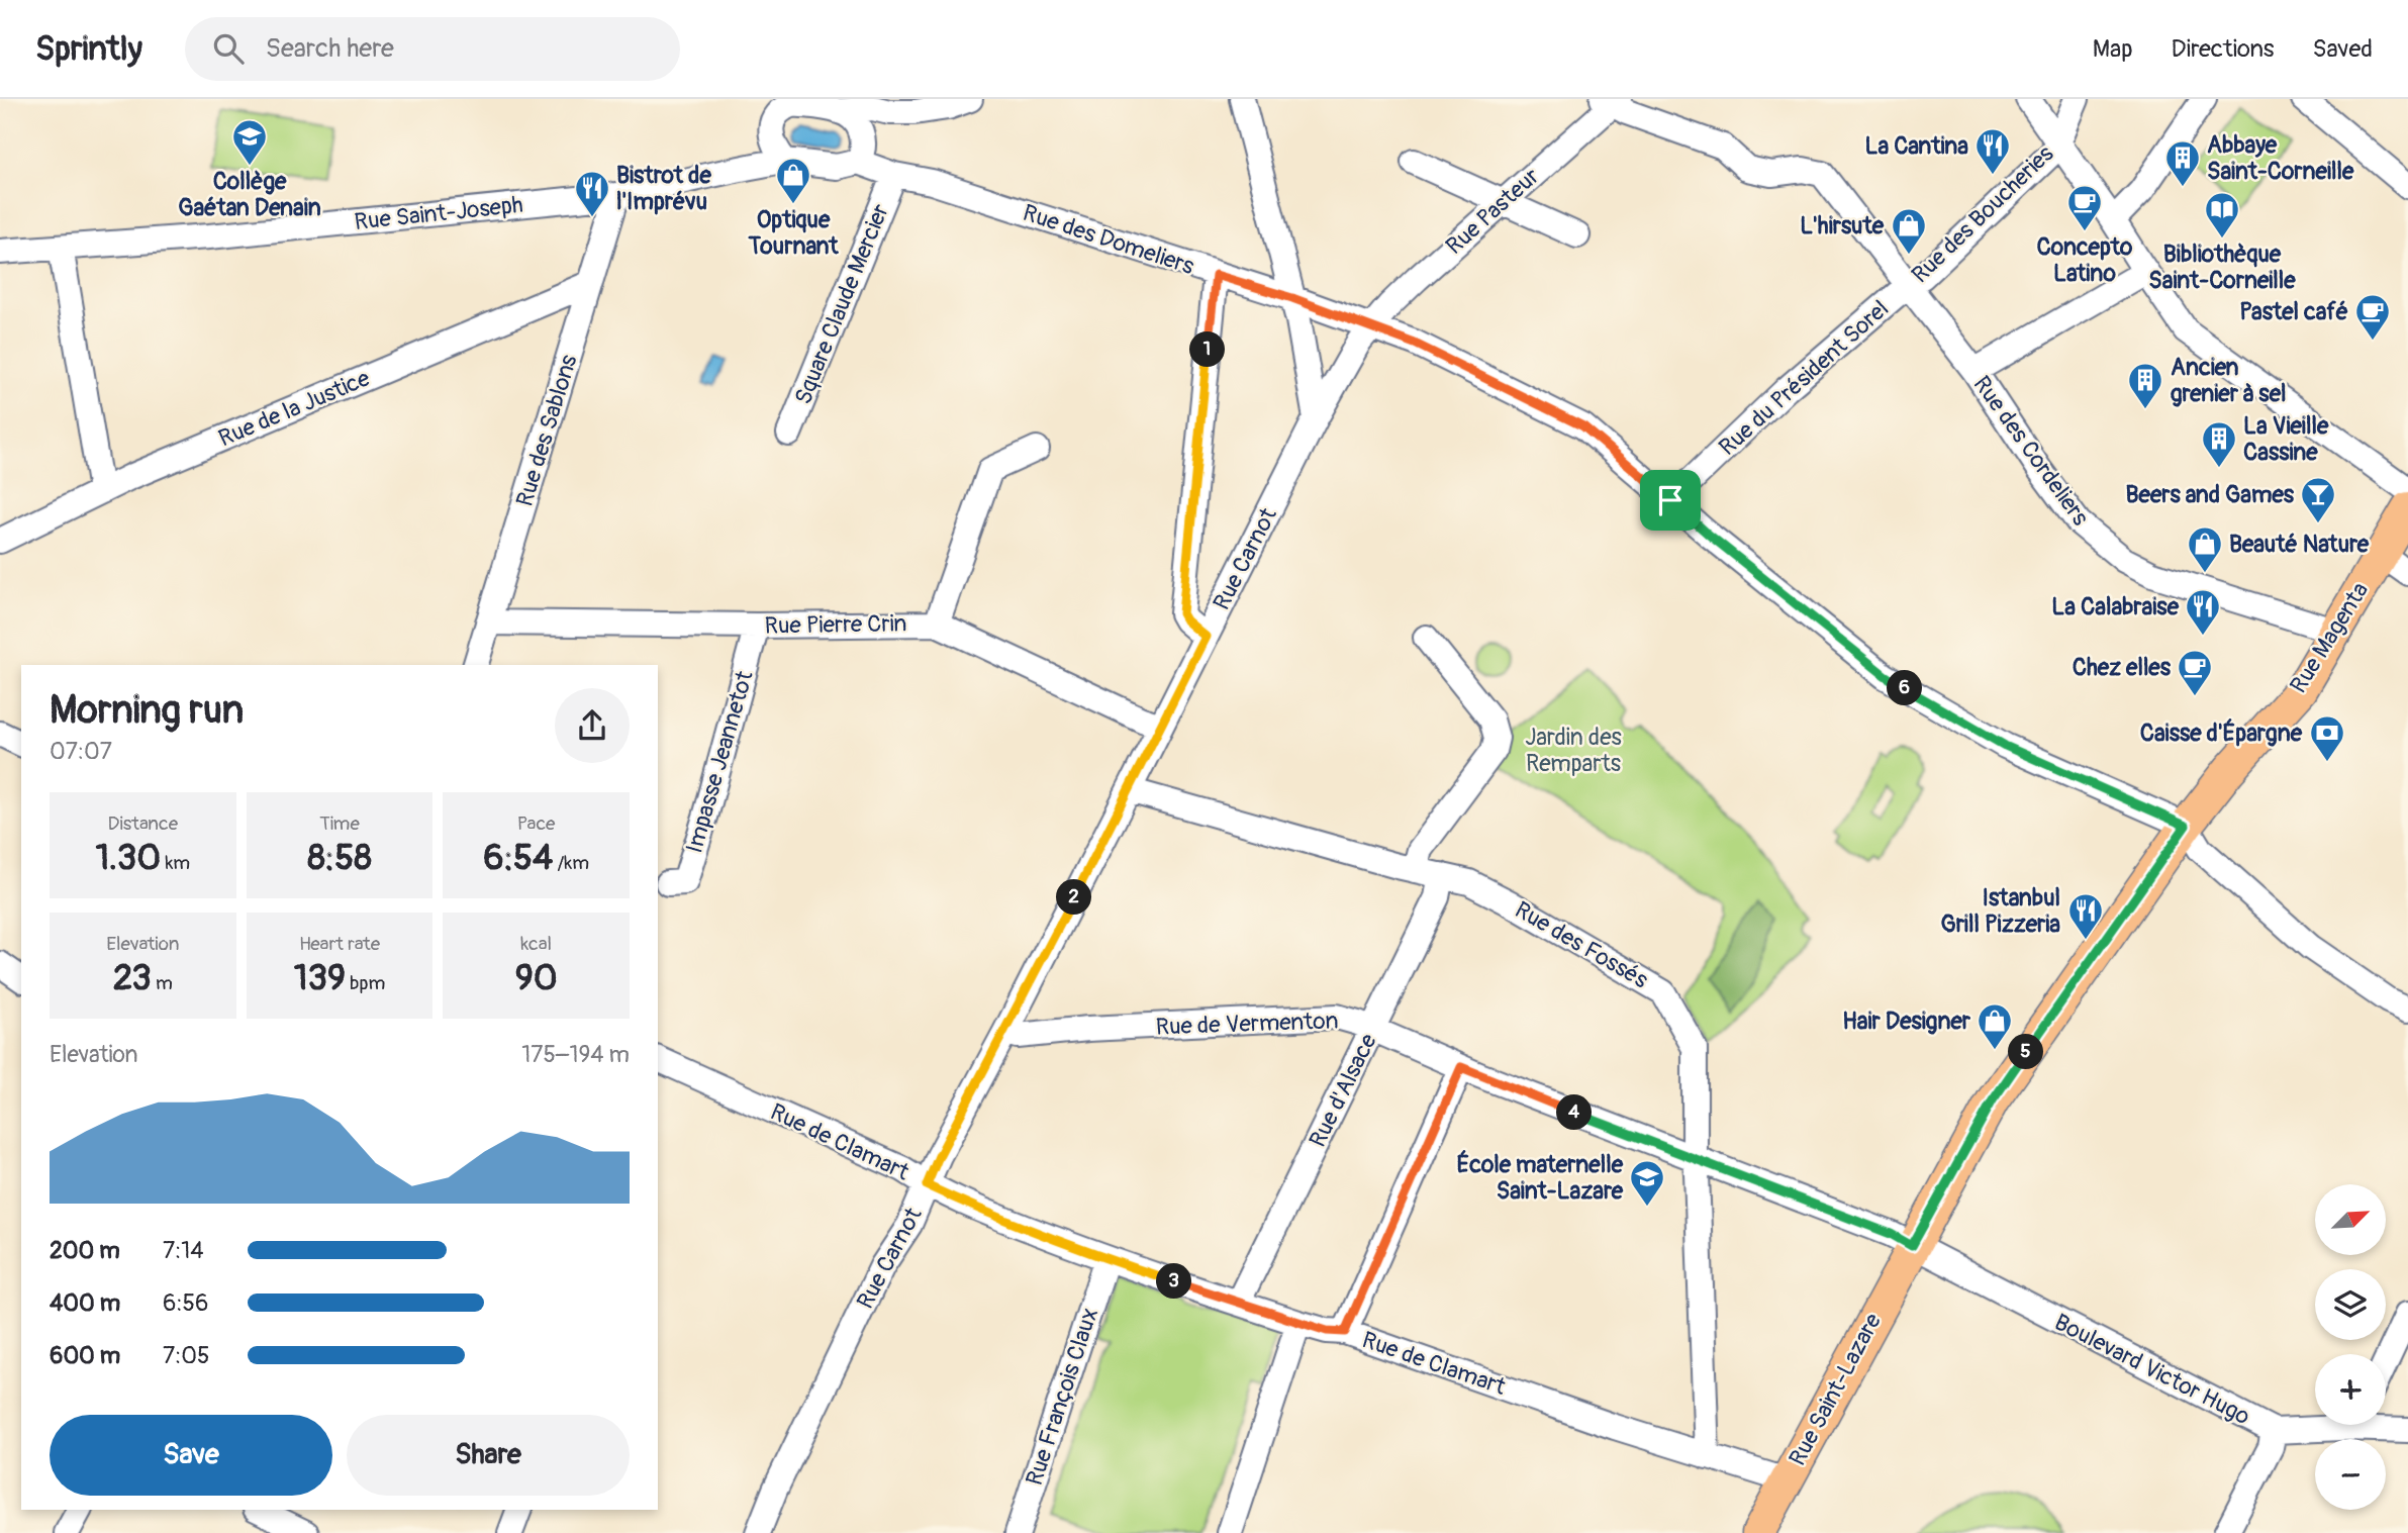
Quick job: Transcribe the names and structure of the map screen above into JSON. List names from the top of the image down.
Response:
{
  "streets": {
    "main road": ["Rue Magenta", "Rue Saint-Lazare"],
    "street": [
      "Rue Pasteur",
      "Rue Saint-Joseph",
      "Rue des Boucheries",
      "Rue des Domeliers",
      "Square Claude Mercier",
      "Rue du Président Sorel",
      "Rue de la Justice",
      "Rue des Sablons",
      "Rue des Cordeliers",
      "Rue Carnot",
      "Rue Pierre Crin",
      "Impasse Jeannetot",
      "Rue des Fossés",
      "Rue de Vermenton",
      "Rue d'Alsace",
      "Rue de Clamart",
      "Boulevard Victor Hugo",
      "Rue François Claux"
    ]
  },
  "crossings": [
    ["Rue Pasteur", "Rue des Domeliers"],
    ["Rue Pasteur", "Rue des Cordeliers"],
    ["Rue Pasteur", "Rue Carnot"],
    ["Rue Saint-Joseph", "Rue des Sablons"],
    ["Rue des Boucheries", "Rue du Président Sorel"],
    ["Rue des Boucheries", "Rue des Cordeliers"],
    ["Rue des Domeliers", "Square Claude Mercier"],
    ["Rue des Domeliers", "Rue du Président Sorel"],
    ["Rue des Domeliers", "Rue Carnot"],
    ["Rue des Domeliers", "Rue Magenta"],
    ["Rue du Président Sorel", "Rue des Cordeliers"],
    ["Rue de la Justice", "Rue des Sablons"],
    ["Rue des Sablons", "Rue Pierre Crin"],
    ["Rue des Cordeliers", "Rue Magenta"],
    ["Rue Carnot", "Rue Pierre Crin"],
    ["Rue Carnot", "Rue des Fossés"],
    ["Rue Carnot", "Rue de Vermenton"],
    ["Rue Carnot", "Rue de Clamart"],
    ["Rue Pierre Crin", "Impasse Jeannetot"],
    ["Rue Magenta", "Rue de Vermenton"],
    ["Rue Magenta", "Boulevard Victor Hugo"],
    ["Rue Magenta", "Rue Saint-Lazare"],
    ["Rue des Fossés", "Rue de Vermenton"],
    ["Rue des Fossés", "Rue d'Alsace"],
    ["Rue des Fossés", "Rue de Clamart"],
    ["Rue de Vermenton", "Rue d'Alsace"],
    ["Rue de Vermenton", "Boulevard Victor Hugo"],
    ["Rue de Vermenton", "Rue Saint-Lazare"],
    ["Rue d'Alsace", "Rue de Clamart"],
    ["Rue de Clamart", "Rue Saint-Lazare"],
    ["Rue de Clamart", "Rue François Claux"],
    ["Boulevard Victor Hugo", "Rue Saint-Lazare"]
  ],
  "parks": ["Jardin des Remparts"],
  "places": {
    "school or university": ["Collège Gaétan Denain", "École maternelle Saint-Lazare"],
    "restaurant": [
      "La Cantina",
      "Bistrot de l'Imprévu",
      "La Calabraise",
      "Istanbul Grill Pizzeria"
    ],
    "building": ["Abbaye Saint-Corneille", "Ancien grenier à sel", "La Vieille Cassine"],
    "shop": [
      "Optique Tournant",
      "L'hirsute",
      "Beauté Nature",
      "Hair Designer"
    ],
    "cafe": ["Concepto Latino", "Pastel café", "Chez elles"],
    "library": ["Bibliothèque Saint-Corneille"],
    "bar": ["Beers and Games"],
    "bank": ["Caisse d'Épargne"]
  },
  "north": "top right",
  "page": {
    "header": "Sprintly",
    "search": "Search here",
    "nav": ["Map", "Directions", "Saved"],
    "pins": [
      "1",
      "6",
      "2",
      "5",
      "4",
      "3"
    ],
    "heading": ["Morning run", "07:07"],
    "stats": [
      ["Distance", "1.30 km"],
      ["Time", "8:58"],
      ["Pace", "6:54 /km"],
      ["Elevation", "23 m"],
      ["Heart rate", "139 bpm"],
      ["kcal", "90"]
    ],
    "chart": ["Elevation", "175–194 m"],
    "map_buttons": ["+", "−"],
    "list": [
      {
        "name": "200 m",
        "note": "7:14"
      },
      {
        "name": "400 m",
        "note": "6:56"
      },
      {
        "name": "600 m",
        "note": "7:05"
      }
    ],
    "buttons": ["Save", "Share"]
  }
}
